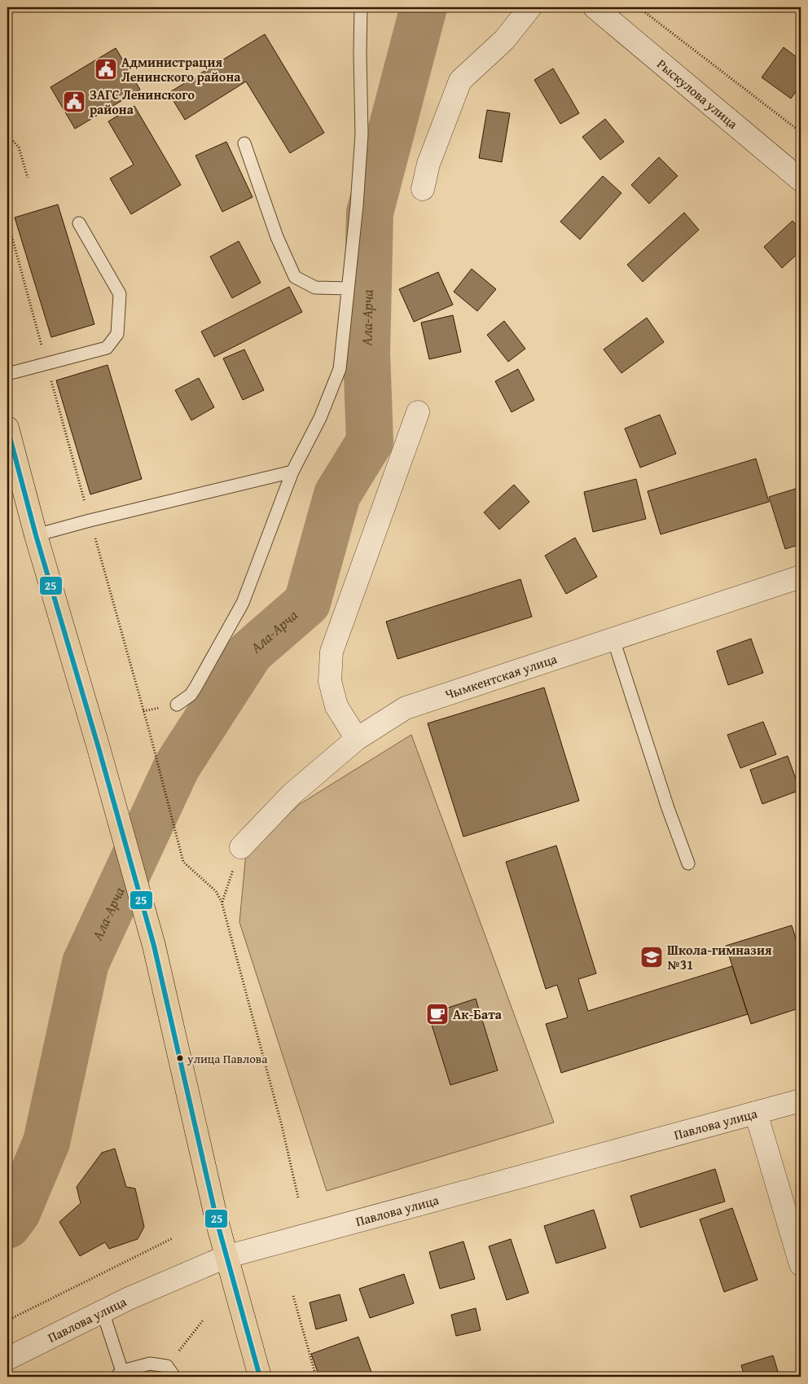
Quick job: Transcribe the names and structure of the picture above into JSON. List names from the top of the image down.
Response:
{
  "streets": {
    "street": ["Рыскулова улица", "Чымкентская улица", "Павлова улица"]
  },
  "water": ["Ала-Арча"],
  "places": {
    "public building": ["Администрация Ленинского района", "ЗАГС Ленинского района"],
    "school or university": ["Школа-гимназия №31"],
    "cafe": ["Ак-Бата"],
    "other": ["улица Павлова"]
  },
  "lines": ["transit line 25"]
}
